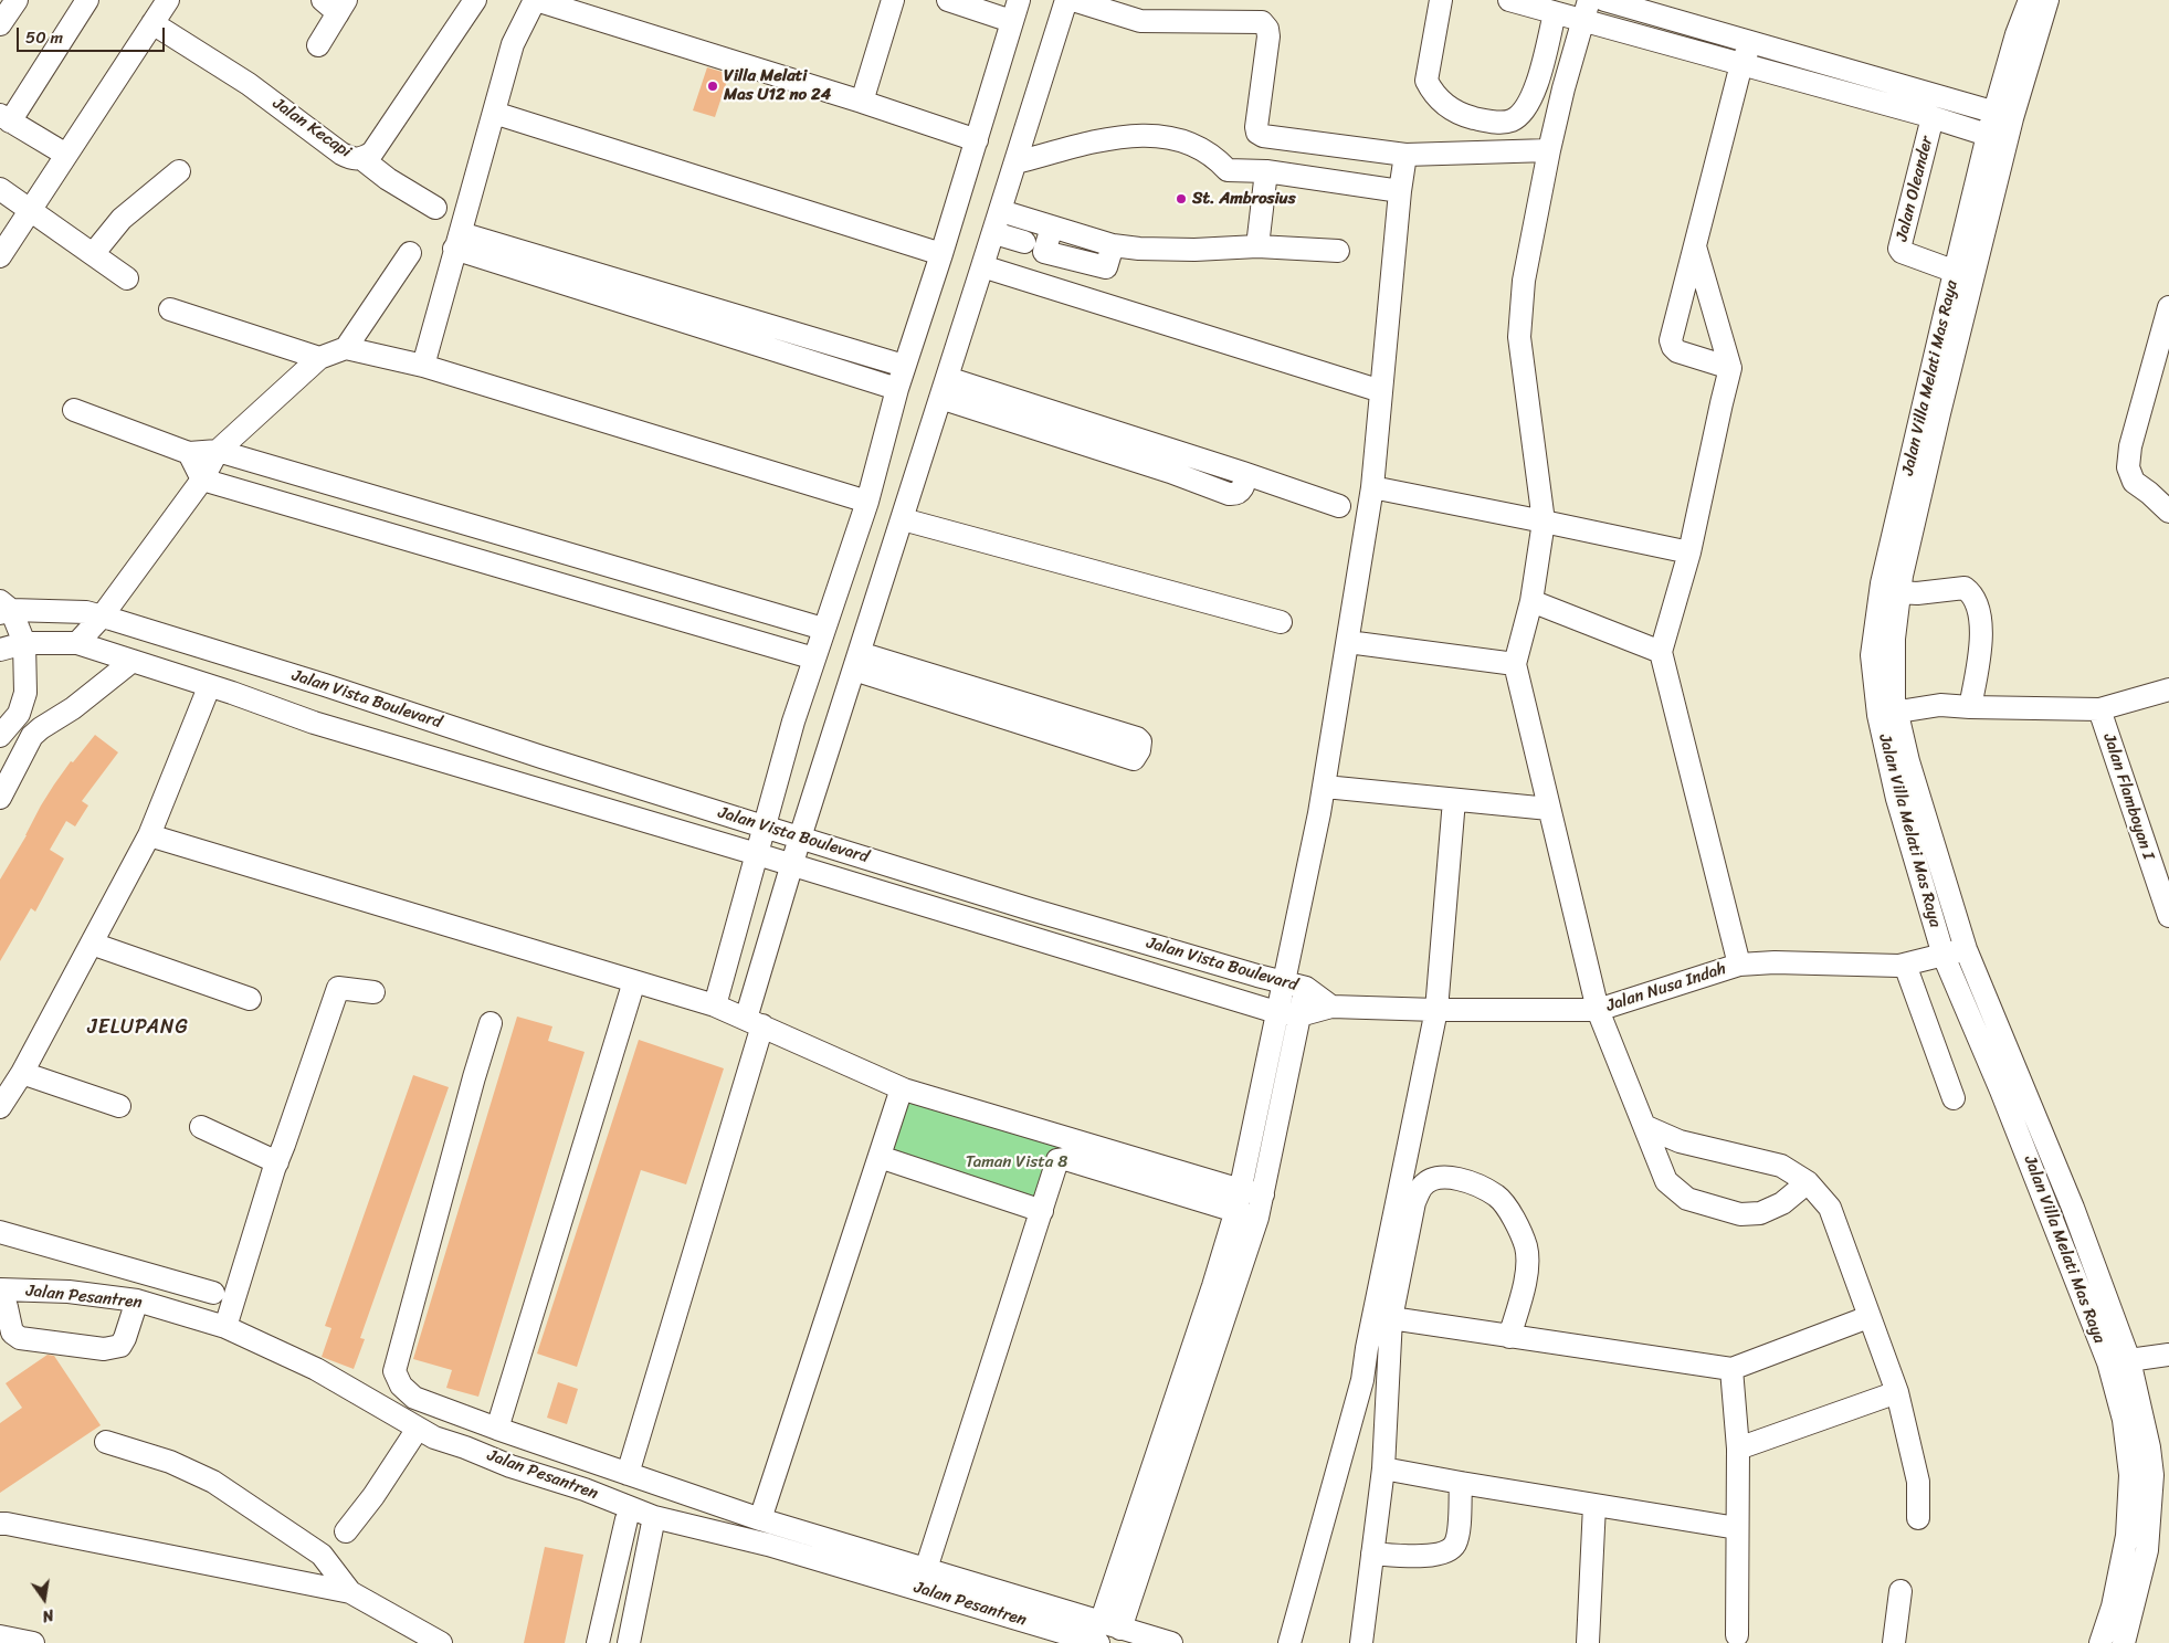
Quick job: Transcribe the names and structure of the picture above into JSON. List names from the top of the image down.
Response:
{
  "streets": {
    "street": [
      "Jalan Kecapi",
      "Jalan Oleander",
      "Jalan Villa Melati Mas Raya",
      "Jalan Vista Boulevard",
      "Jalan Flamboyan I",
      "Jalan Nusa Indah",
      "Jalan Pesantren"
    ]
  },
  "crossings": [
    ["Jalan Oleander", "Jalan Villa Melati Mas Raya"],
    ["Jalan Villa Melati Mas Raya", "Jalan Nusa Indah"],
    ["Jalan Vista Boulevard", "Jalan Nusa Indah"]
  ],
  "districts": ["JELUPANG"],
  "parks": ["Taman Vista 8"],
  "places": ["Villa Melati Mas U12 no 24", "St. Ambrosius"],
  "scale_bar": "50 m",
  "north": "bottom"
}
